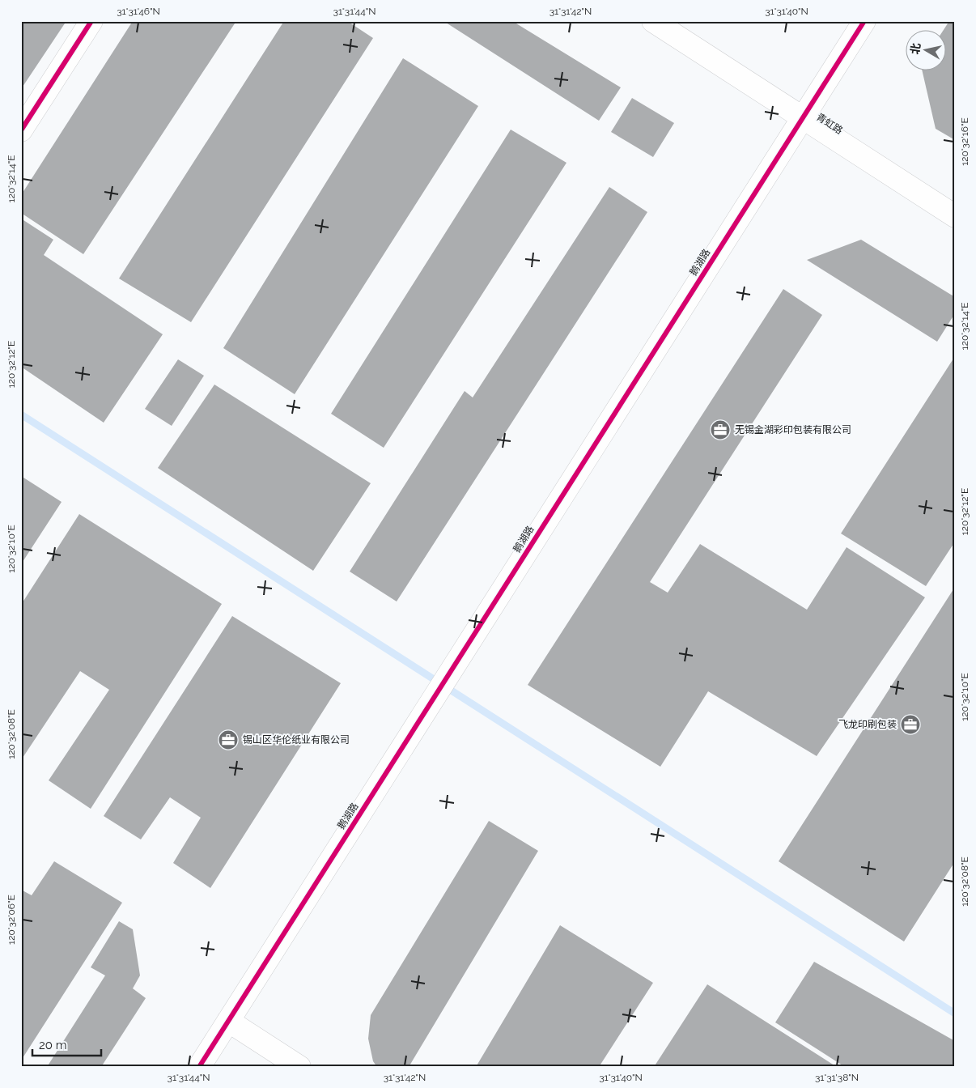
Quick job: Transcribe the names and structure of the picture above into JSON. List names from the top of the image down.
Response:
{
  "streets": {
    "street": ["青虹路", "鹅湖路"]
  },
  "crossings": [
    ["青虹路", "鹅湖路"]
  ],
  "places": {
    "office": ["无锡金湖彩印包装有限公司", "飞龙印刷包装", "锡山区华伦纸业有限公司"]
  },
  "scale_bar": "20 m",
  "north": "left",
  "coordinates": [
    "31°31'46\"N",
    "31°31'44\"N",
    "31°31'42\"N",
    "31°31'40\"N",
    "120°32'16\"E",
    "120°32'14\"E",
    "120°32'12\"E",
    "120°32'10\"E",
    "120°32'08\"E",
    "120°32'06\"E",
    "31°31'38\"N"
  ]
}
